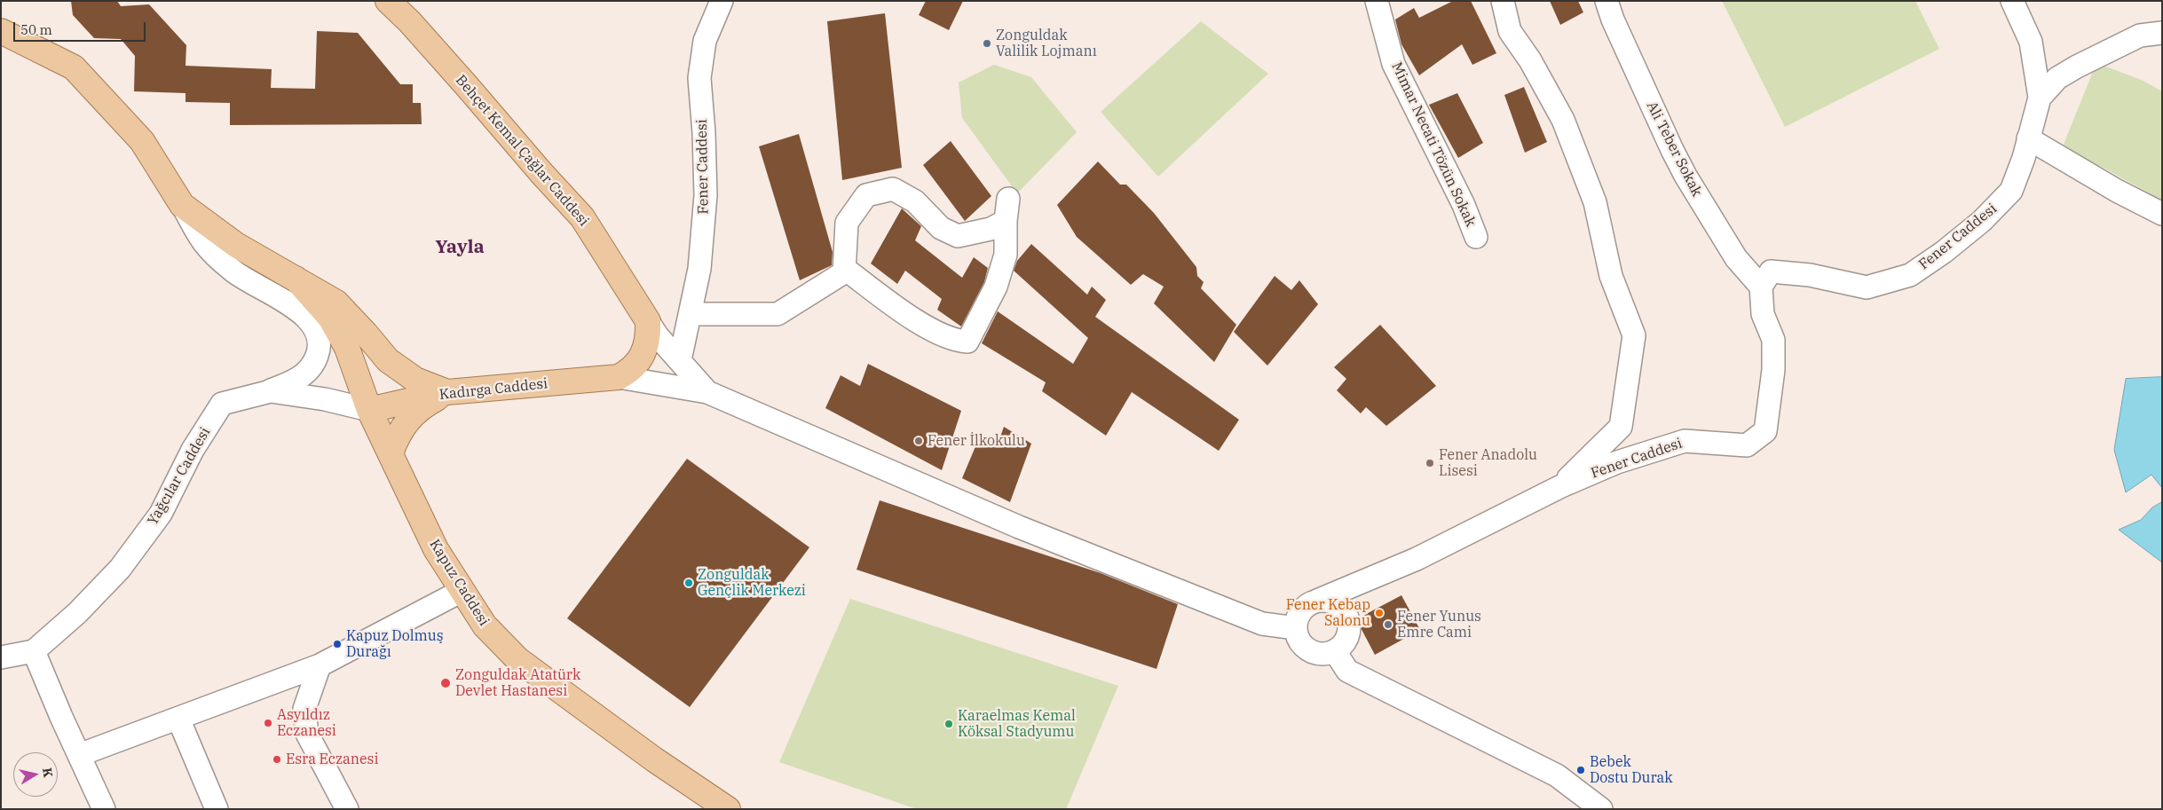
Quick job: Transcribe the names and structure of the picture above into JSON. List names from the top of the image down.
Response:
{
  "streets": {
    "main road": ["Behçet Kemal Çağlar Caddesi", "Kadırga Caddesi", "Kapuz Caddesi"],
    "street": [
      "Mimar Necati Tözün Sokak",
      "Ali Teber Sokak",
      "Fener Caddesi",
      "Yağcılar Caddesi"
    ]
  },
  "crossings": [
    ["Ali Teber Sokak", "Fener Caddesi"],
    ["Kadırga Caddesi", "Yağcılar Caddesi"],
    ["Kadırga Caddesi", "Kapuz Caddesi"],
    ["Yağcılar Caddesi", "Kapuz Caddesi"]
  ],
  "districts": ["Yayla"],
  "places": [
    "Zonguldak Valilik Lojmanı",
    "Fener İlkokulu",
    "Fener Anadolu Lisesi",
    "Zonguldak Gençlik Merkezi",
    "Fener Kebap Salonu",
    "Fener Yunus Emre Cami",
    "Kapuz Dolmuş Durağı",
    "Zonguldak Atatürk Devlet Hastanesi",
    "Asyıldız Eczanesi",
    "Karaelmas Kemal Köksal Stadyumu",
    "Esra Eczanesi",
    "Bebek Dostu Durak"
  ],
  "scale_bar": "50 m",
  "north": "right"
}
